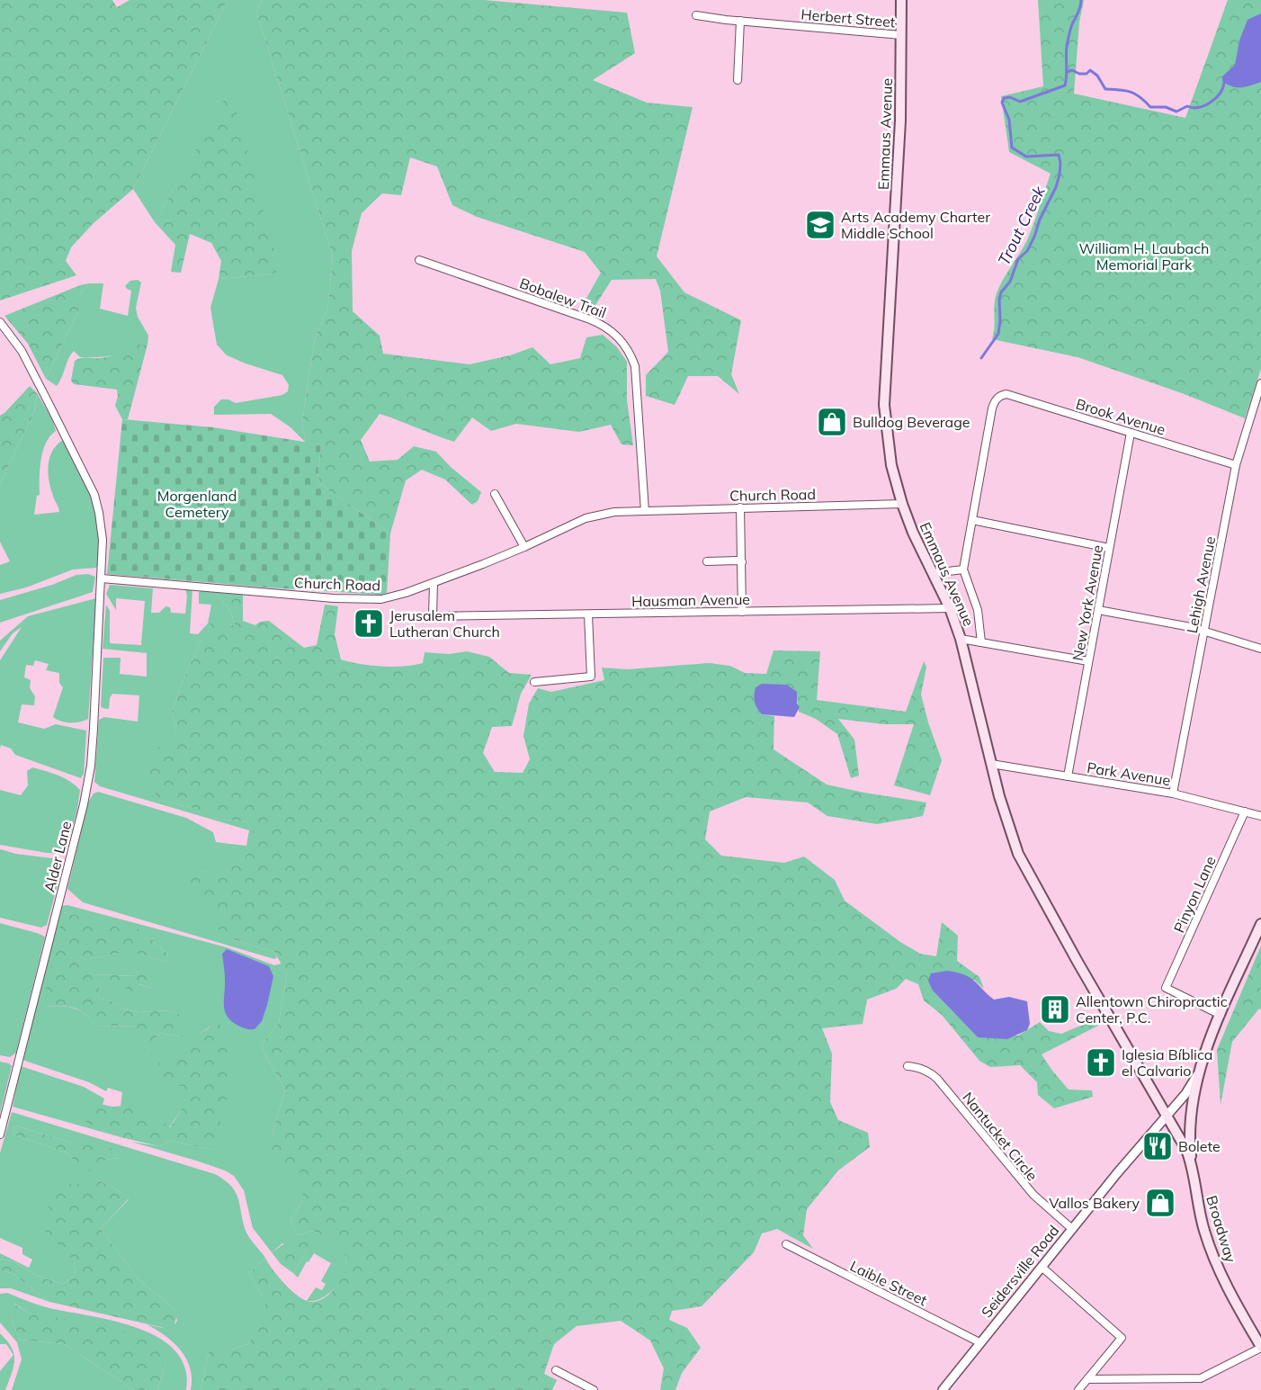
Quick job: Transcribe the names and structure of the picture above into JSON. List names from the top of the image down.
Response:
{
  "streets": {
    "main road": ["Emmaus Avenue", "Broadway"],
    "street": [
      "Herbert Street",
      "Bobalew Trail",
      "Brook Avenue",
      "Church Road",
      "Lehigh Avenue",
      "Hausman Avenue",
      "New York Avenue",
      "Park Avenue",
      "Alder Lane",
      "Pinyon Lane",
      "Nantucket Circle",
      "Seidersville Road",
      "Laible Street"
    ]
  },
  "crossings": [
    ["Herbert Street", "Emmaus Avenue"],
    ["Emmaus Avenue", "Church Road"],
    ["Emmaus Avenue", "Hausman Avenue"],
    ["Emmaus Avenue", "Park Avenue"],
    ["Emmaus Avenue", "Broadway"],
    ["Emmaus Avenue", "Seidersville Road"],
    ["Bobalew Trail", "Church Road"],
    ["Brook Avenue", "Lehigh Avenue"],
    ["Brook Avenue", "New York Avenue"],
    ["Church Road", "Hausman Avenue"],
    ["Church Road", "Alder Lane"],
    ["Lehigh Avenue", "Park Avenue"],
    ["New York Avenue", "Park Avenue"],
    ["Park Avenue", "Pinyon Lane"],
    ["Nantucket Circle", "Seidersville Road"],
    ["Broadway", "Seidersville Road"],
    ["Seidersville Road", "Laible Street"]
  ],
  "water": ["Trout Creek"],
  "parks": ["William H. Laubach Memorial Park", "Morgenland Cemetery"],
  "places": {
    "school or university": ["Arts Academy Charter Middle School"],
    "shop": ["Bulldog Beverage", "Vallos Bakery"],
    "church": ["Jerusalem Lutheran Church", "Iglesia Bíblica el Calvario"],
    "building": ["Allentown Chiropractic Center, P.C."],
    "restaurant": ["Bolete"]
  }
}
